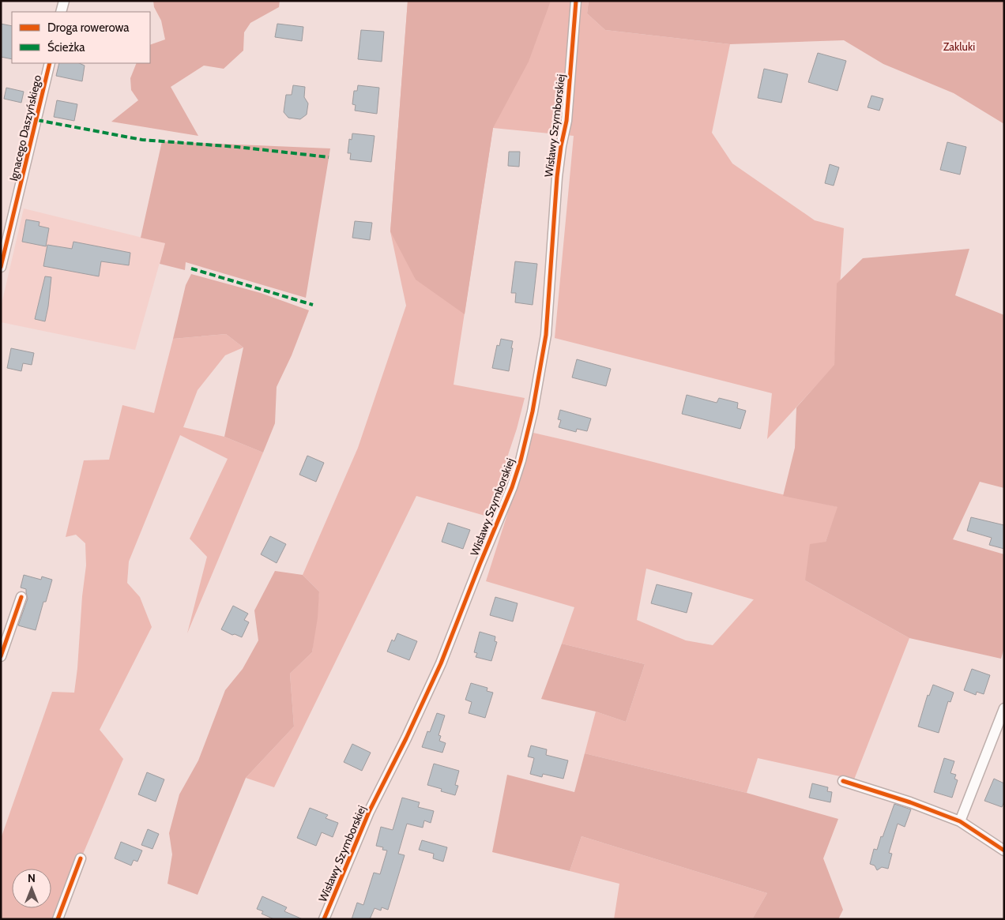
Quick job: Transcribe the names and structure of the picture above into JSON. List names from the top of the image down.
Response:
{
  "streets": {
    "street": ["Wisławy Szymborskiej", "Ignacego Daszyńskiego"]
  },
  "parks": ["Zakluki"],
  "legend": ["Droga rowerowa", "Ścieżka"],
  "north": "top"
}
